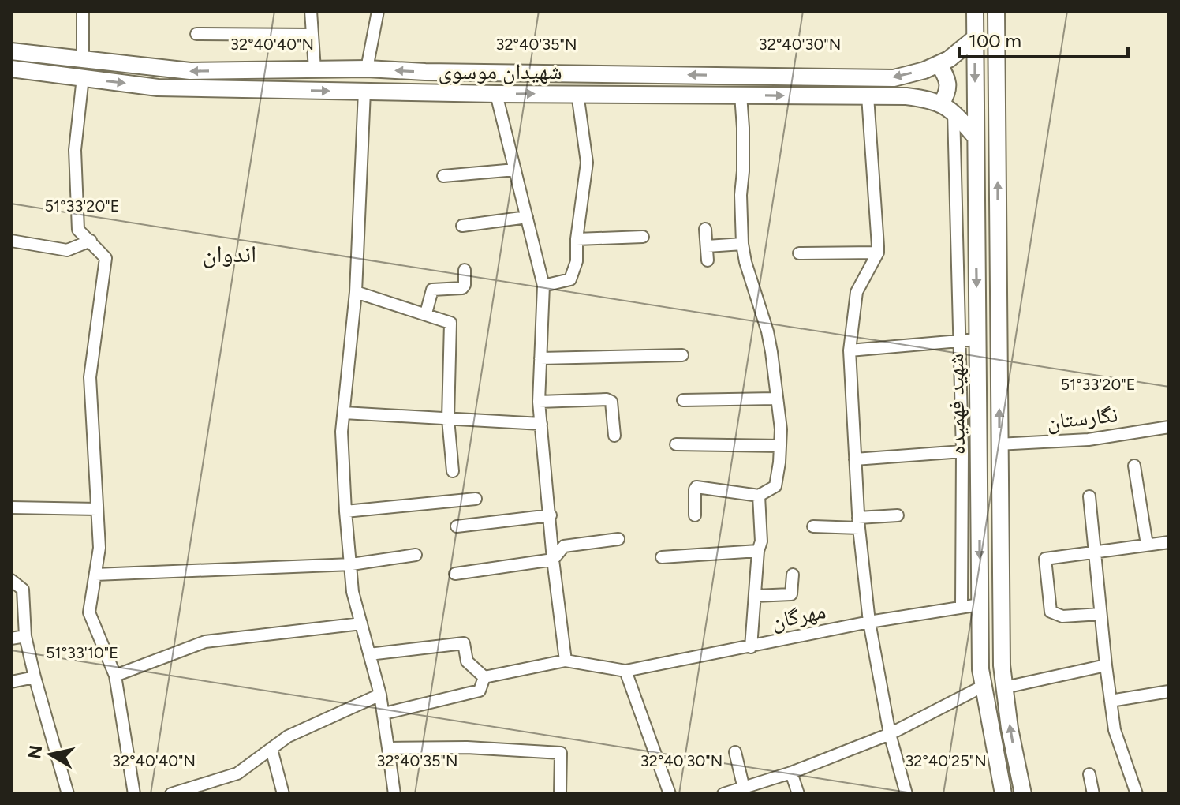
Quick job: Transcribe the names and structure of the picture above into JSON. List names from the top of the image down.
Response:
{
  "streets": {
    "street": [
      "شهیدان موسوی",
      "شهید فهمیده",
      "نگارستان",
      "مهرگان"
    ]
  },
  "crossings": [
    ["شهیدان موسوی", "شهید فهمیده"],
    ["شهید فهمیده", "نگارستان"],
    ["شهید فهمیده", "مهرگان"]
  ],
  "districts": ["اندوان"],
  "scale_bar": "100 m",
  "north": "left",
  "coordinates": [
    "32°40'40\"N",
    "32°40'35\"N",
    "32°40'30\"N",
    "51°33'20\"E",
    "51°33'10\"E",
    "32°40'25\"N"
  ]
}
